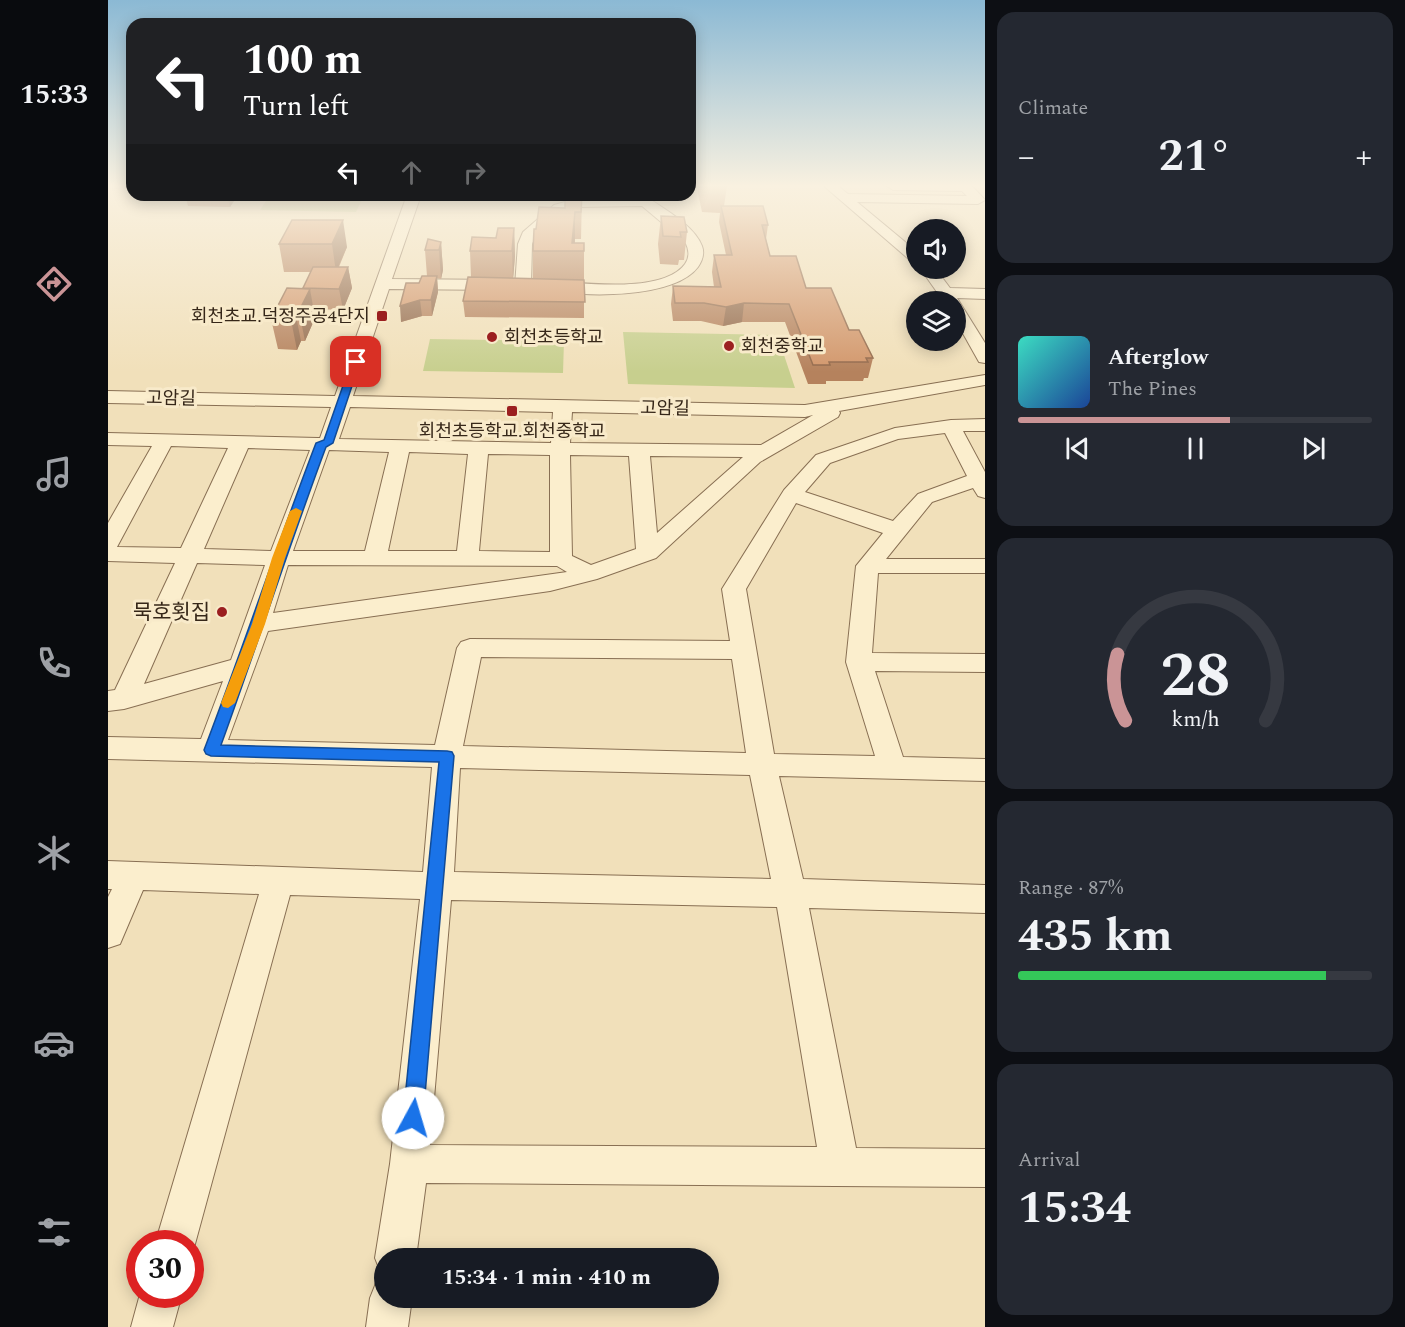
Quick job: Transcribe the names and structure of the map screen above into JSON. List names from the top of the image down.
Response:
{
  "streets": {
    "street": ["고암길"]
  },
  "places": {
    "transit": ["회천초교.덕정주공4단지", "회천초등학교.회천중학교"],
    "other": ["회천초등학교", "회천중학교", "묵호횟집"]
  },
  "page": {
    "tabs": "15:33",
    "tile": [
      "Climate",
      ["Range · 87%", "435 km"],
      ["Arrival", "15:34"]
    ],
    "turn": ["100 m", "Turn left"],
    "heat": ["−", "21°", "+"],
    "song": ["Afterglow", "The Pines"],
    "limit": "30",
    "trip": "15:34 · 1 min · 410 m",
    "gauge": ["28", "km/h"]
  }
}
